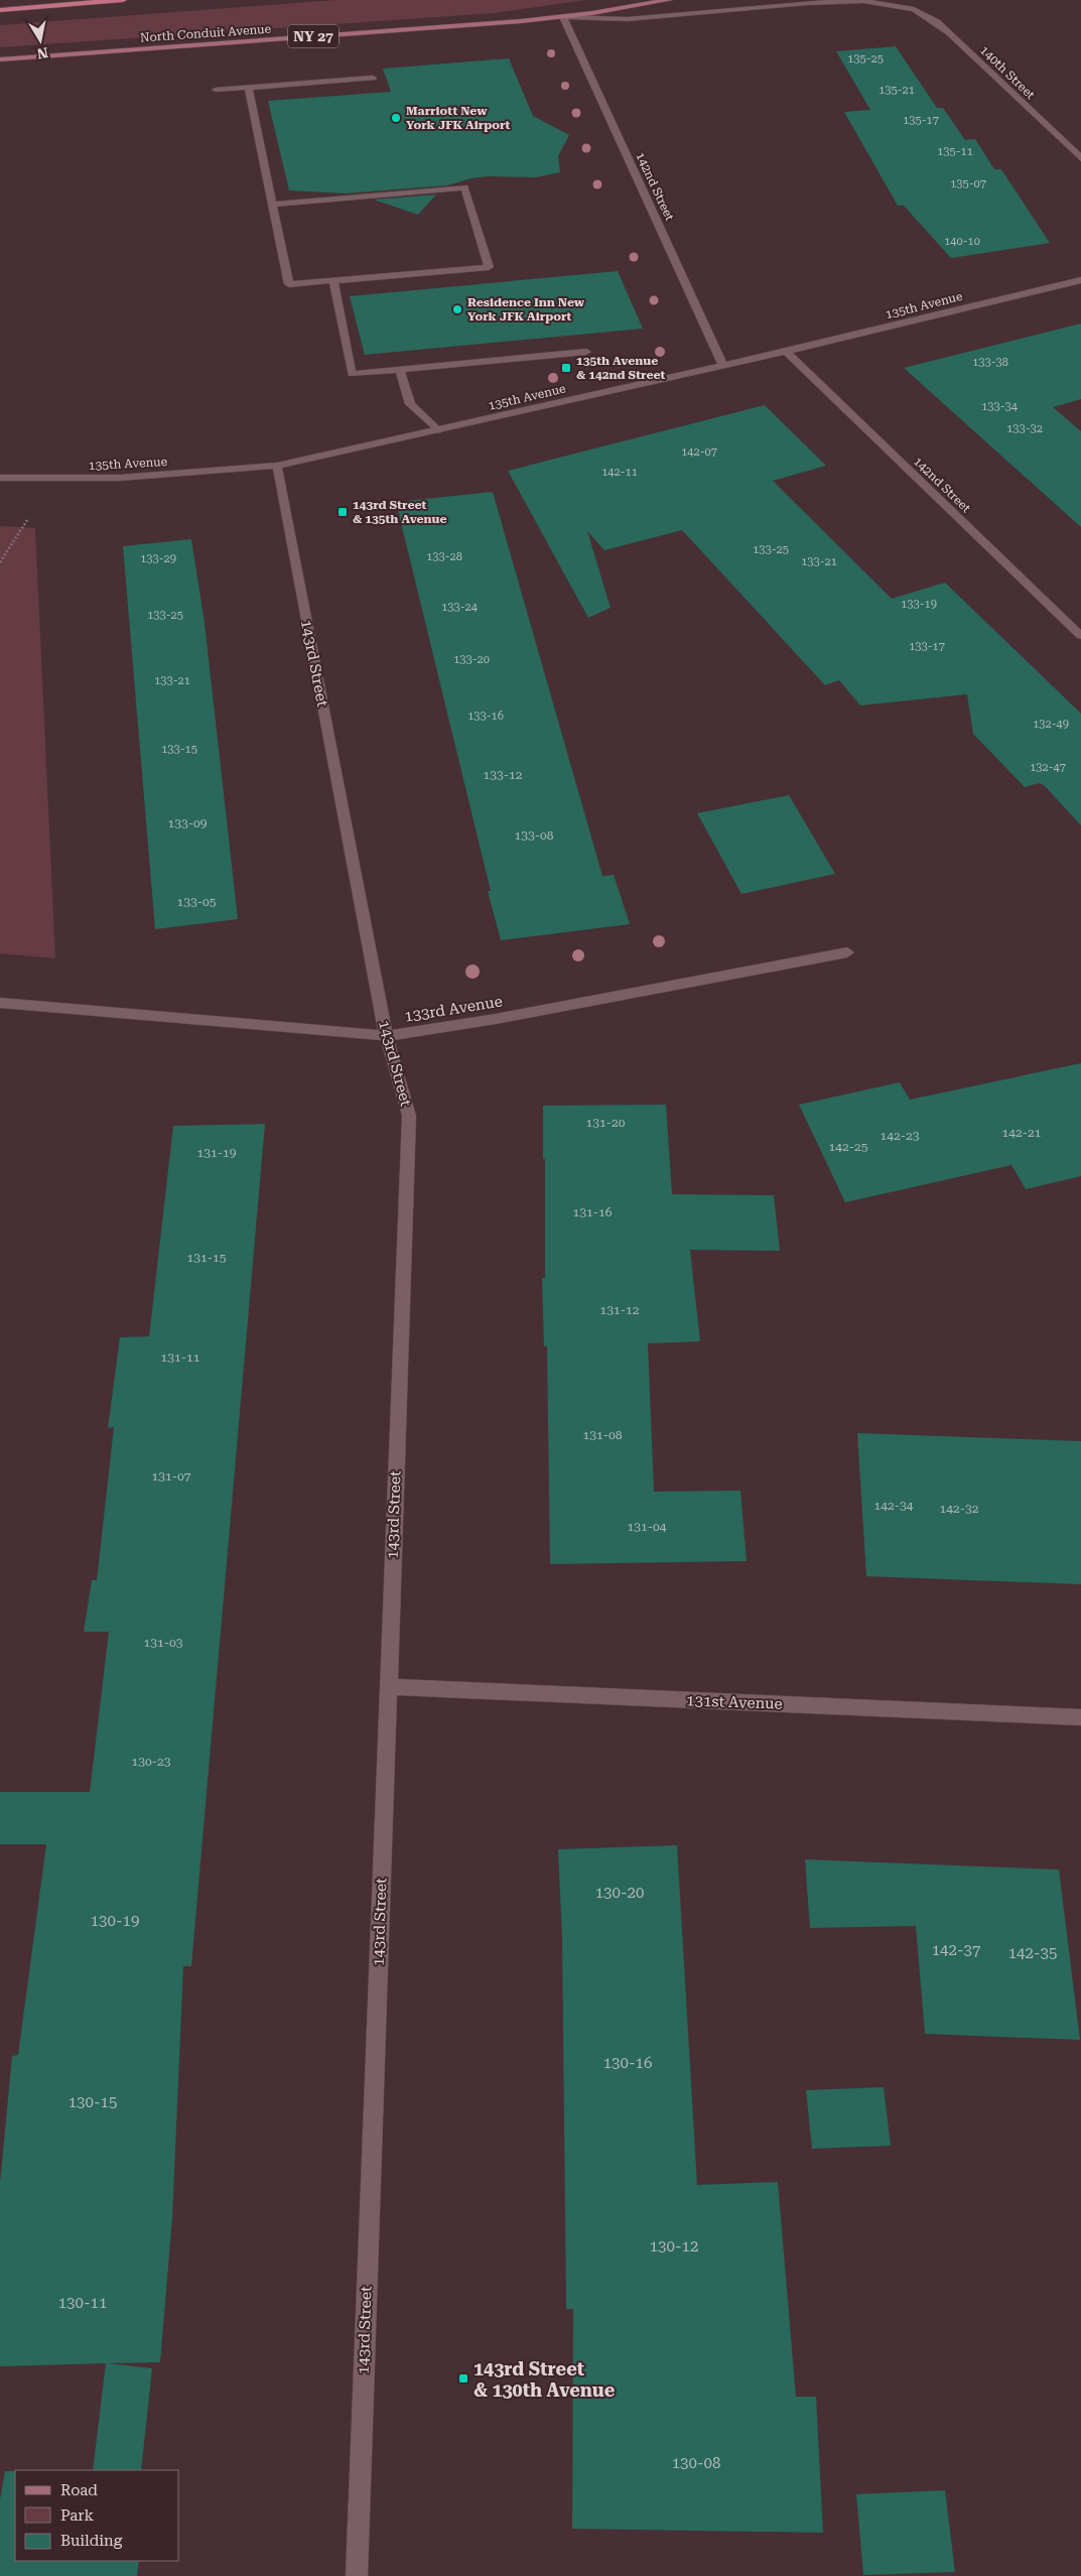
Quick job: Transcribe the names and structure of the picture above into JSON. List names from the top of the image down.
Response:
{
  "streets": {
    "main road": ["North Conduit Avenue", "NY 27"],
    "street": [
      "140th Street",
      "142nd Street",
      "135th Avenue",
      "143rd Street",
      "133rd Avenue",
      "131st Avenue"
    ]
  },
  "crossings": [
    ["North Conduit Avenue", "140th Street"],
    ["North Conduit Avenue", "142nd Street"],
    ["142nd Street", "135th Avenue"],
    ["135th Avenue", "143rd Street"],
    ["143rd Street", "133rd Avenue"],
    ["143rd Street", "131st Avenue"]
  ],
  "places": {
    "other": ["Marriott New York JFK Airport", "Residence Inn New York JFK Airport"],
    "transit": ["135th Avenue & 142nd Street", "143rd Street & 135th Avenue", "143rd Street & 130th Avenue"]
  },
  "house_numbers": [
    "135-25",
    "135-21",
    "135-17",
    "135-11",
    "135-07",
    "140-10",
    "133-38",
    "133-34",
    "133-32",
    "142-07",
    "142-11",
    "133-25",
    "133-28",
    "133-29",
    "133-21",
    "133-19",
    "133-24",
    "133-25",
    "133-17",
    "133-20",
    "133-21",
    "133-16",
    "132-49",
    "133-15",
    "132-47",
    "133-12",
    "133-09",
    "133-08",
    "133-05",
    "131-20",
    "142-21",
    "142-23",
    "142-25",
    "131-19",
    "131-16",
    "131-15",
    "131-12",
    "131-11",
    "131-08",
    "131-07",
    "142-34",
    "142-32",
    "131-04",
    "131-03",
    "130-23",
    "130-20",
    "130-19",
    "142-37",
    "142-35",
    "130-16",
    "130-15",
    "130-12",
    "130-11",
    "130-08"
  ],
  "legend": ["Road", "Park", "Building"],
  "north": "bottom"
}
